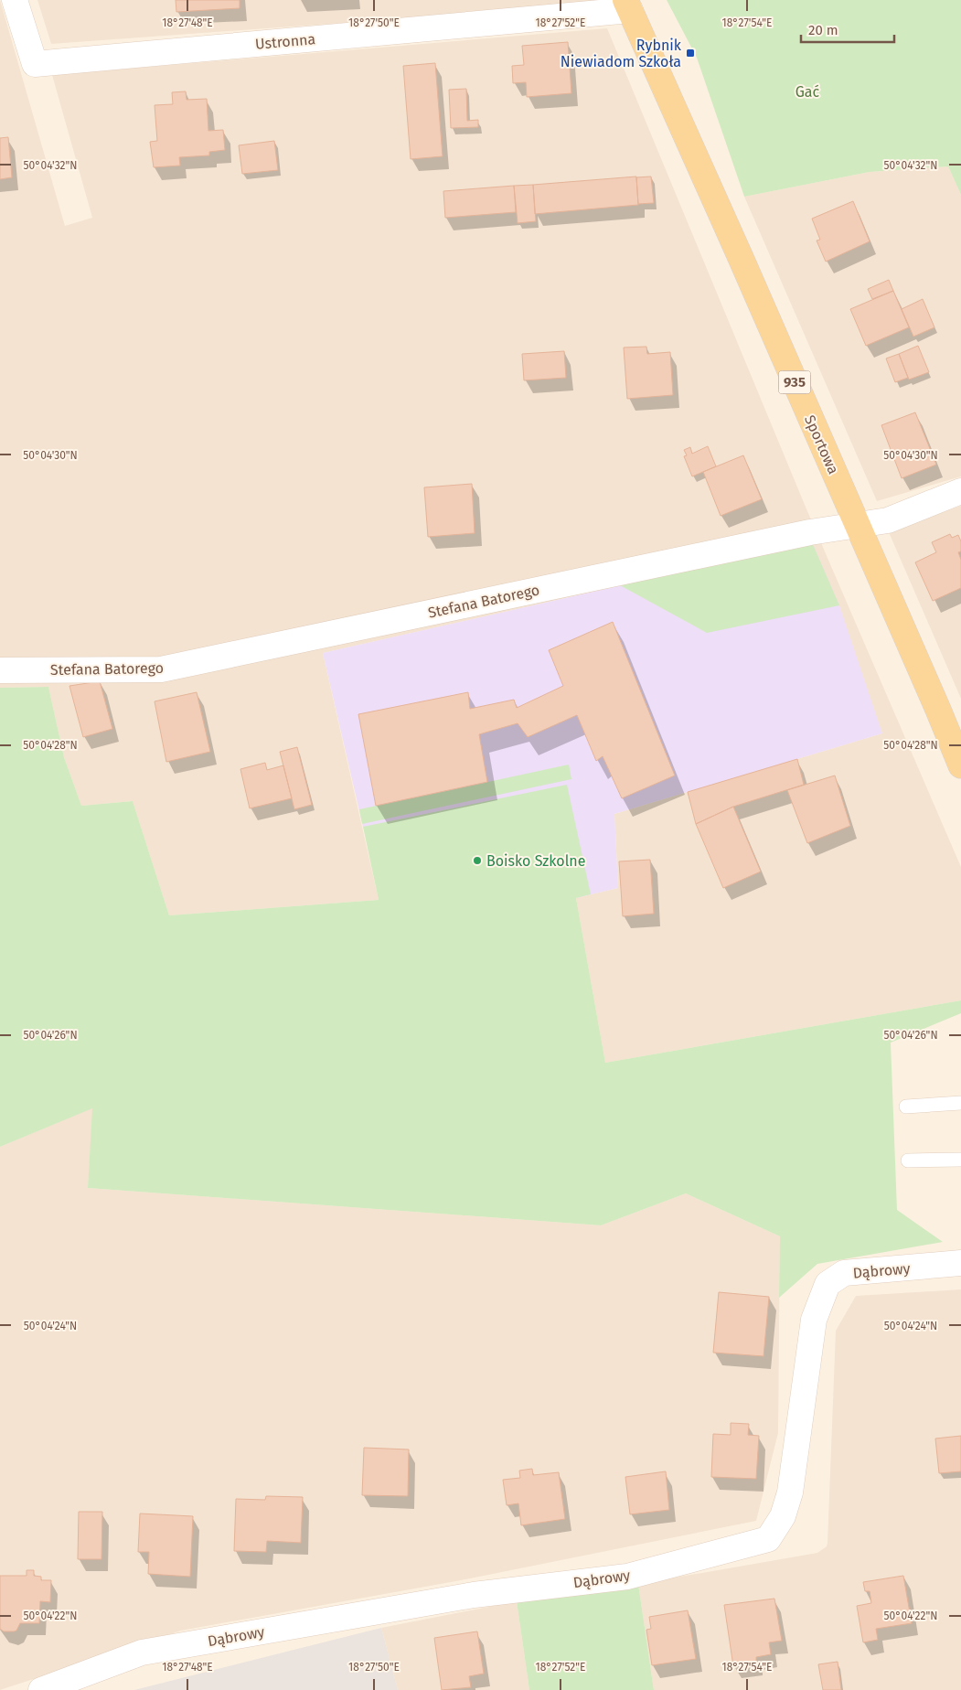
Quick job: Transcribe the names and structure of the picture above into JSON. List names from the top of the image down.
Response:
{
  "streets": {
    "main road": ["935", "Sportowa"],
    "street": ["Ustronna", "Stefana Batorego", "Dąbrowy"]
  },
  "crossings": [
    ["Ustronna", "Sportowa"],
    ["Sportowa", "Stefana Batorego"]
  ],
  "parks": ["Gać"],
  "places": {
    "transit": ["Rybnik Niewiadom Szkoła"],
    "other": ["Boisko Szkolne"]
  },
  "scale_bar": "20 m",
  "coordinates": [
    "18°27'48\"E",
    "18°27'50\"E",
    "18°27'52\"E",
    "18°27'54\"E",
    "50°04'32\"N",
    "50°04'30\"N",
    "50°04'28\"N",
    "50°04'26\"N",
    "50°04'24\"N",
    "50°04'22\"N"
  ]
}
